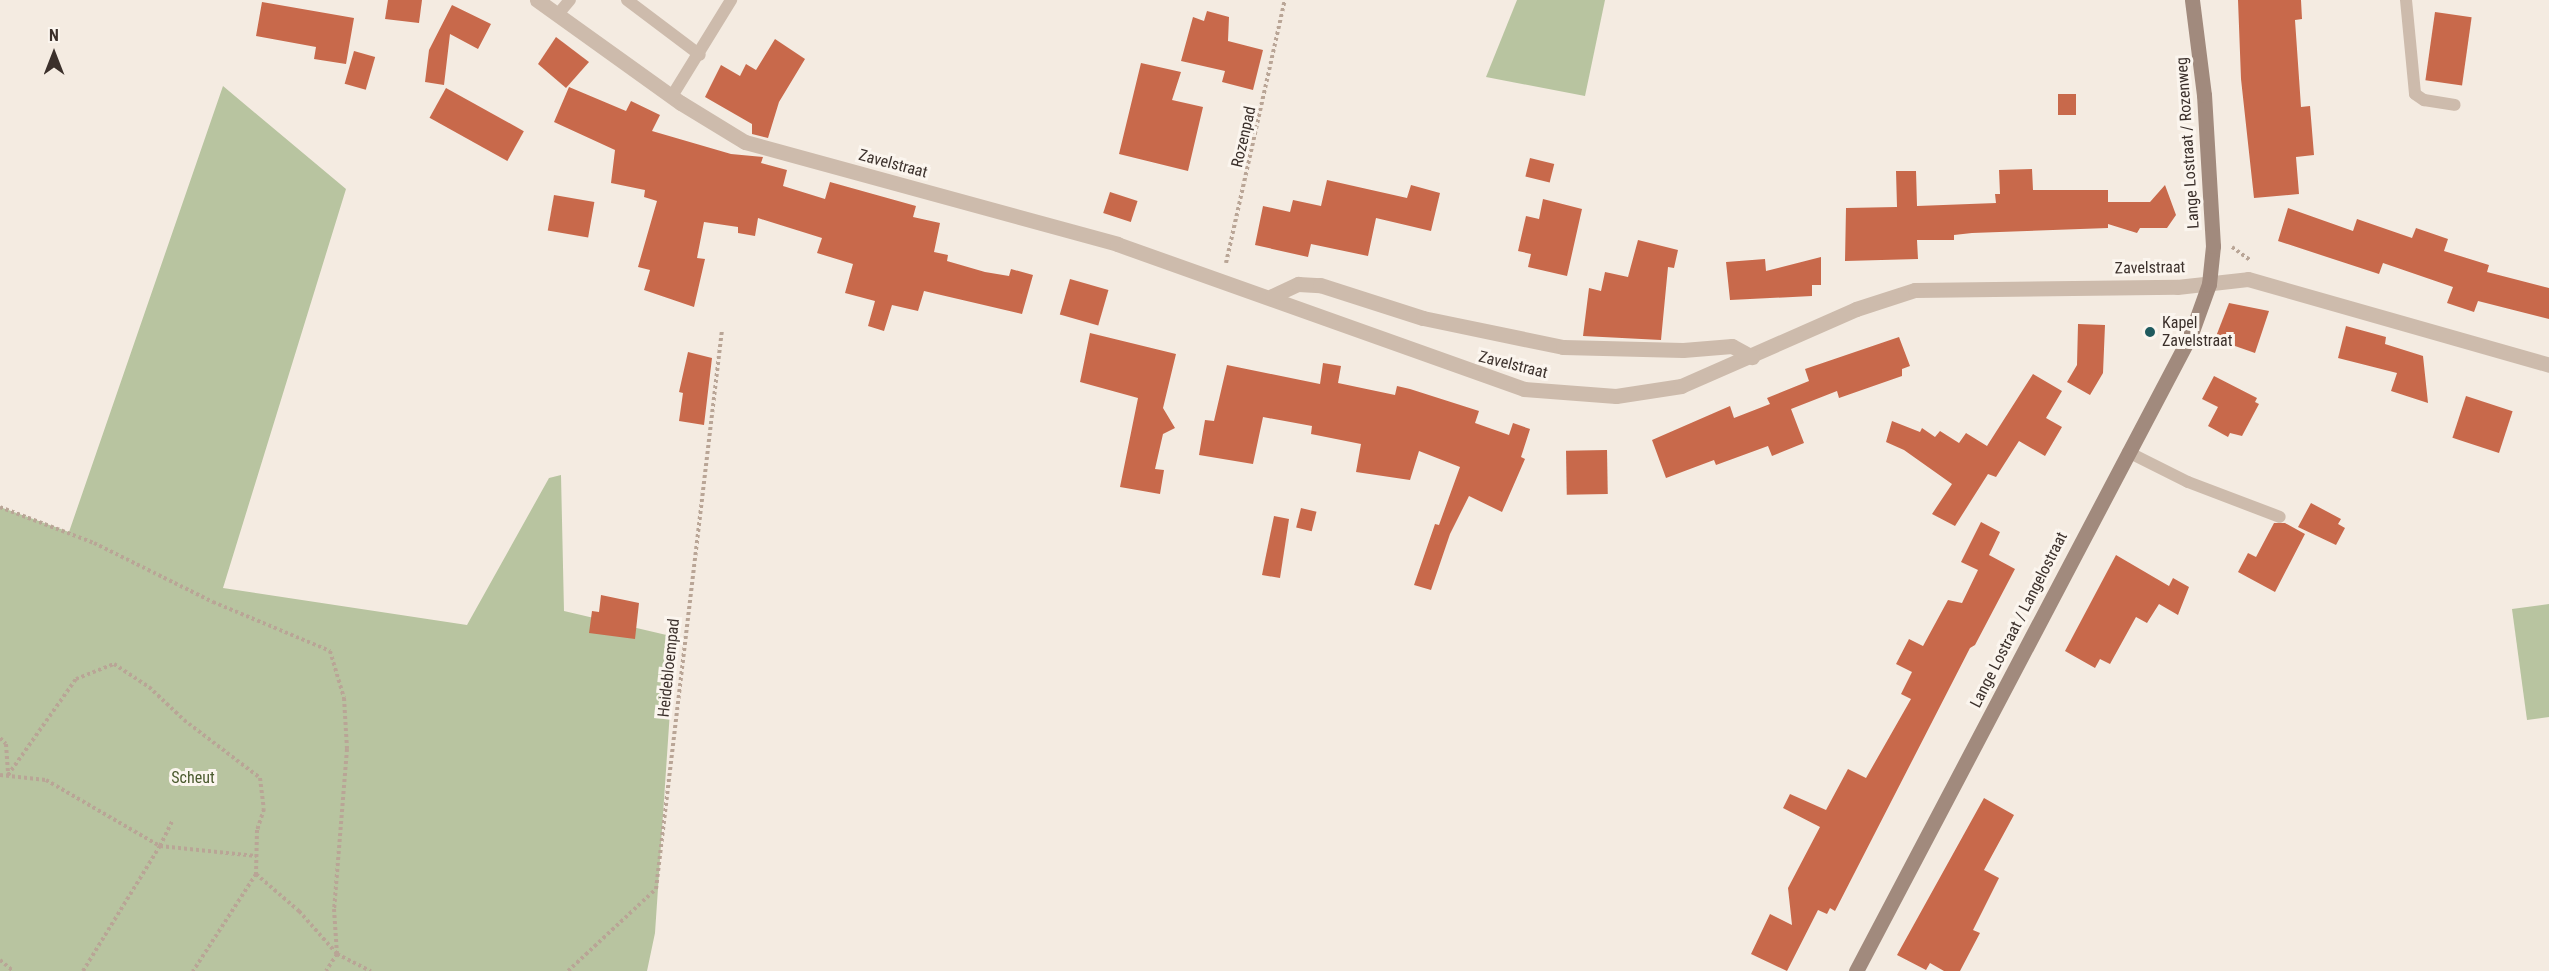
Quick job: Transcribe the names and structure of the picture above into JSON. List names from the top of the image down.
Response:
{
  "streets": {
    "street": ["Lange Lostraat / Rozenweg", "Zavelstraat", "Lange Lostraat / Langelostraat"],
    "path": ["Rozenpad", "Heidebloempad"]
  },
  "crossings": [
    ["Rozenpad", "Zavelstraat"],
    ["Lange Lostraat / Rozenweg", "Zavelstraat"],
    ["Lange Lostraat / Rozenweg", "Lange Lostraat / Langelostraat"],
    ["Zavelstraat", "Lange Lostraat / Langelostraat"]
  ],
  "parks": ["Scheut"],
  "places": ["Kapel Zavelstraat"],
  "north": "top"
}
